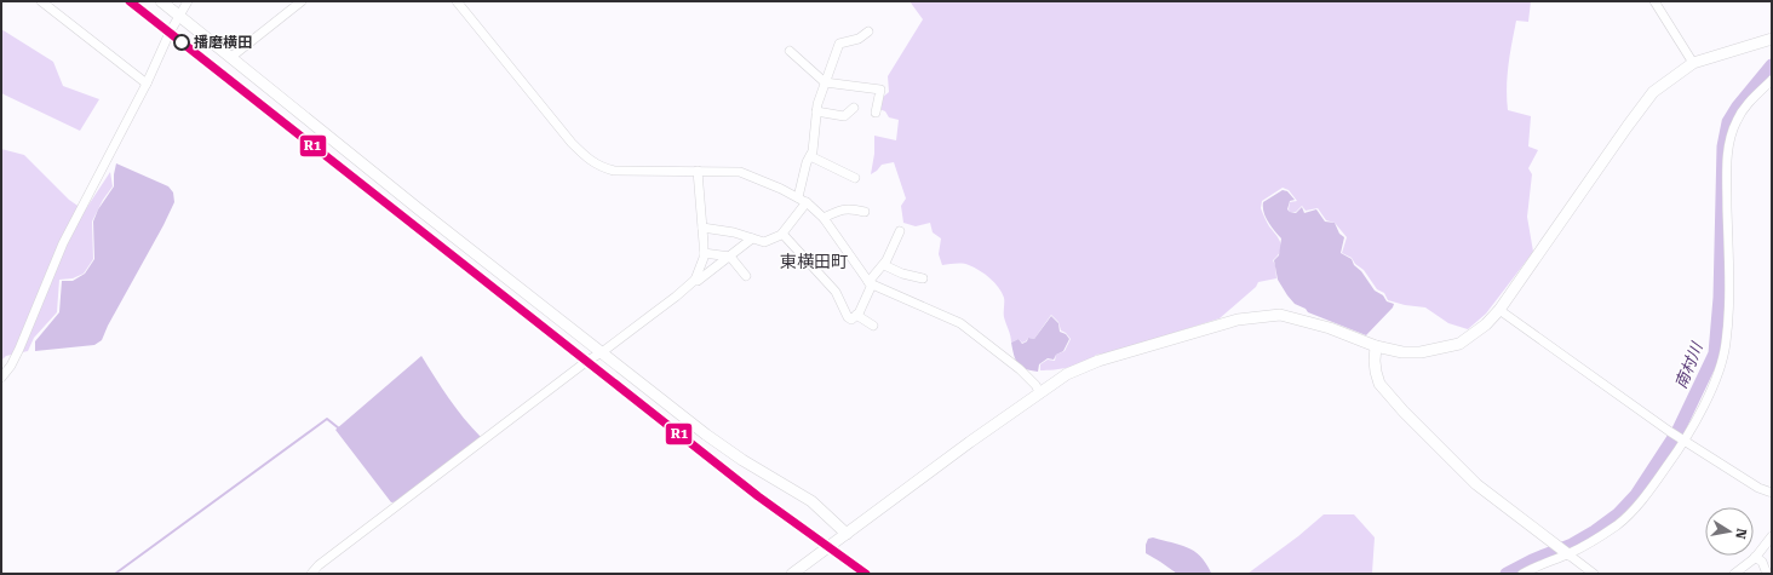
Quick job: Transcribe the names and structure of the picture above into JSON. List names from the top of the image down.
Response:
{
  "districts": ["東横田町"],
  "water": ["南村川"],
  "places": ["播磨横田"],
  "lines": ["transit line R1"],
  "north": "right"
}
